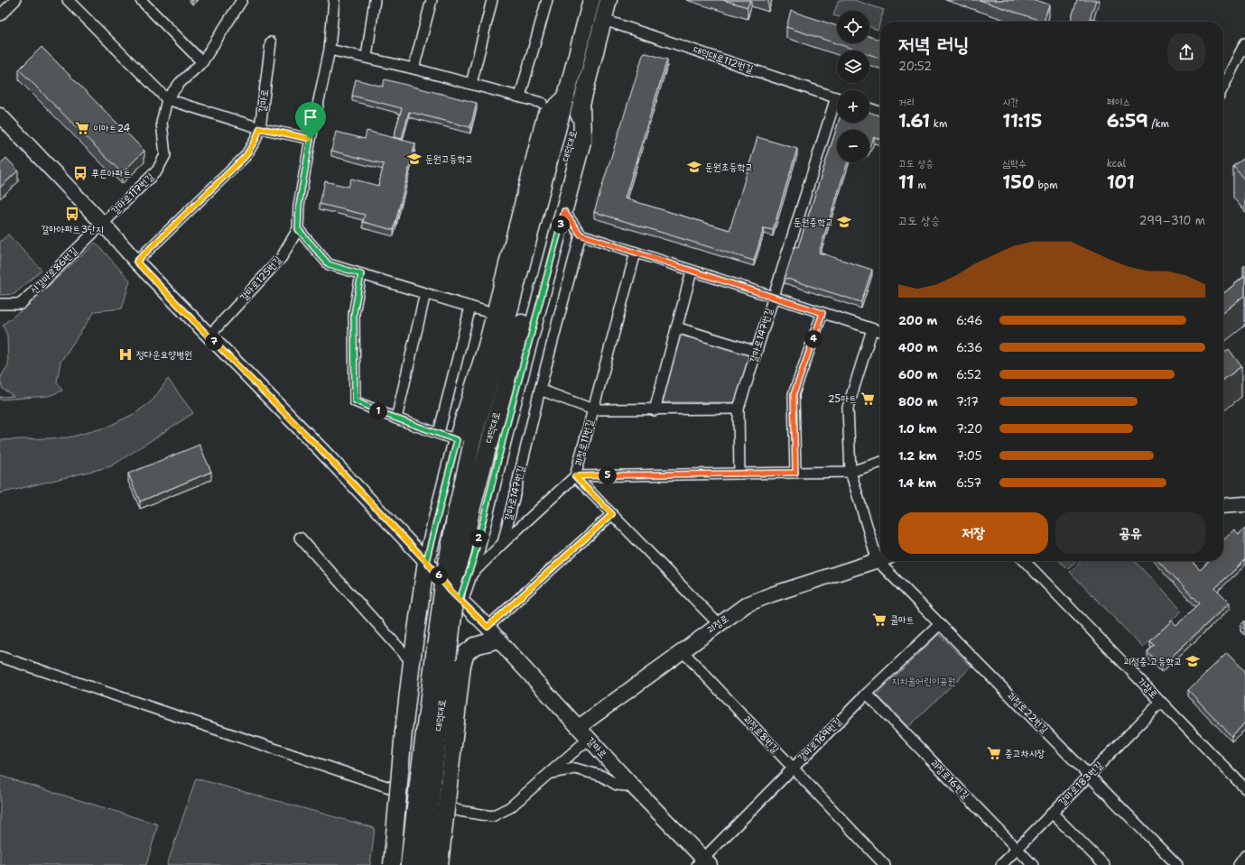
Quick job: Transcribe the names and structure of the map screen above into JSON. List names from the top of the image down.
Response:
{
  "streets": {
    "main road": ["갈마로", "대덕대로", "괴정로"],
    "street": [
      "대덕대로112번길",
      "갈마로117번길",
      "신갈마로86번길",
      "갈마로125번길",
      "갈마로147번길",
      "괴정로11번길",
      "가장로",
      "괴정로22번길",
      "괴정로8번길",
      "갈마로169번길",
      "괴정로16번길",
      "갈마로183번길"
    ]
  },
  "crossings": [
    ["대덕대로112번길", "대덕대로"],
    ["갈마로", "갈마로117번길"],
    ["갈마로", "신갈마로86번길"],
    ["갈마로", "갈마로125번길"],
    ["갈마로", "괴정로"],
    ["갈마로", "갈마로169번길"],
    ["갈마로117번길", "신갈마로86번길"],
    ["갈마로147번길", "괴정로11번길"],
    ["괴정로11번길", "괴정로"],
    ["괴정로", "괴정로8번길"],
    ["가장로", "갈마로183번길"],
    ["괴정로22번길", "갈마로169번길"],
    ["괴정로22번길", "갈마로183번길"],
    ["괴정로8번길", "갈마로169번길"],
    ["갈마로169번길", "괴정로16번길"],
    ["괴정로16번길", "갈마로183번길"]
  ],
  "parks": ["지치울어린이공원"],
  "places": {
    "supermarket": [
      "이마트24",
      "25마트",
      "쿨마트",
      "중고차시장"
    ],
    "school or university": [
      "둔원고등학교",
      "둔원초등학교",
      "둔원중학교",
      "괴정중.고등학교"
    ],
    "bus stop": ["푸른아파트", "갈마아파트3단지"],
    "hospital": ["정다운요양병원"]
  },
  "page": {
    "map_buttons": ["+", "−"],
    "heading": ["저녁 러닝", "20:52"],
    "stats": [
      ["거리", "1.61 km"],
      ["시간", "11:15"],
      ["페이스", "6:59 /km"],
      ["고도 상승", "11 m"],
      ["심박수", "150 bpm"],
      ["kcal", "101"]
    ],
    "chart": ["고도 상승", "299–310 m"],
    "pins": [
      "3",
      "4",
      "7",
      "1",
      "5",
      "2",
      "6"
    ],
    "list": [
      {
        "name": "200 m",
        "note": "6:46"
      },
      {
        "name": "400 m",
        "note": "6:36"
      },
      {
        "name": "600 m",
        "note": "6:52"
      },
      {
        "name": "800 m",
        "note": "7:17"
      },
      {
        "name": "1.0 km",
        "note": "7:20"
      },
      {
        "name": "1.2 km",
        "note": "7:05"
      },
      {
        "name": "1.4 km",
        "note": "6:57"
      }
    ],
    "buttons": ["저장", "공유"]
  }
}
